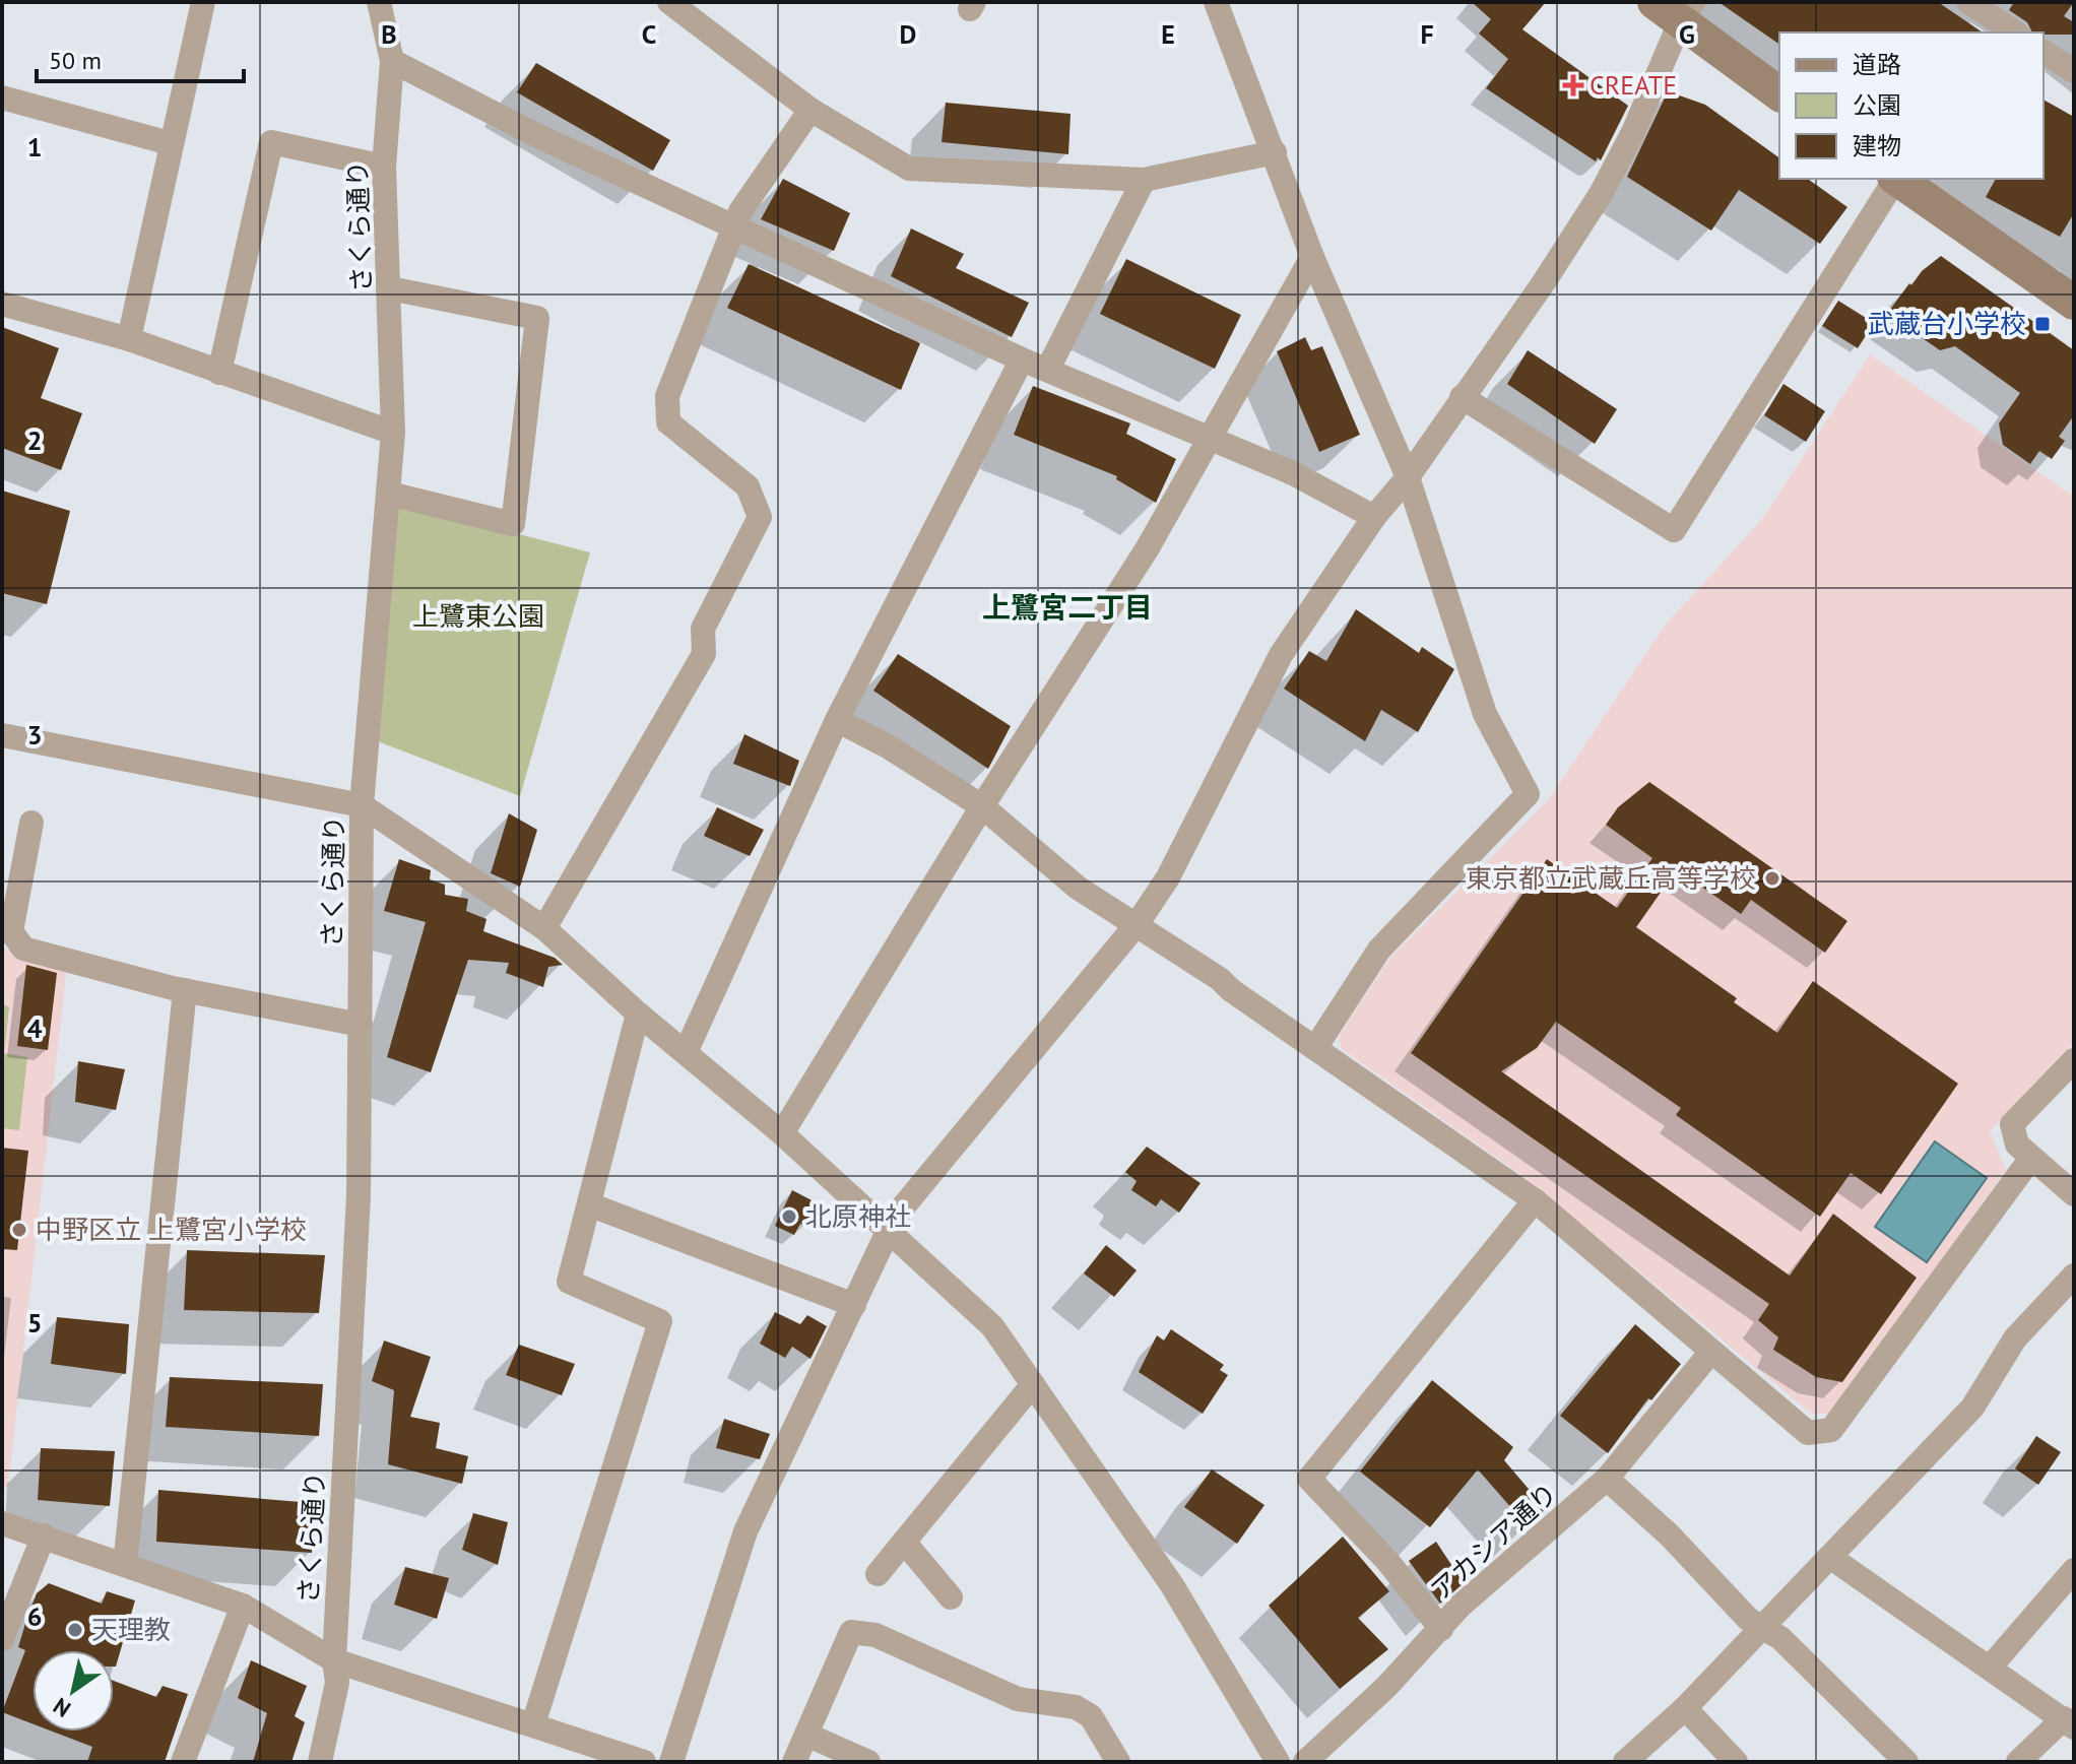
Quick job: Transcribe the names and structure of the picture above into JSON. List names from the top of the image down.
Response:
{
  "streets": {
    "street": ["さくら通り", "アカシア通り"]
  },
  "districts": ["上鷺宮二丁目"],
  "parks": ["上鷺東公園"],
  "places": {
    "health": ["CREATE"],
    "transit": ["武蔵台小学校"],
    "other": [
      "東京都立武蔵丘高等学校",
      "北原神社",
      "中野区立 上鷺宮小学校",
      "天理教"
    ]
  },
  "legend": ["道路", "公園", "建物"],
  "scale_bar": "50 m",
  "north": "bottom left",
  "grid": {
    "columns": [
      "B",
      "C",
      "D",
      "E",
      "F",
      "G"
    ],
    "rows": [
      "1",
      "2",
      "3",
      "4",
      "5",
      "6"
    ]
  }
}
